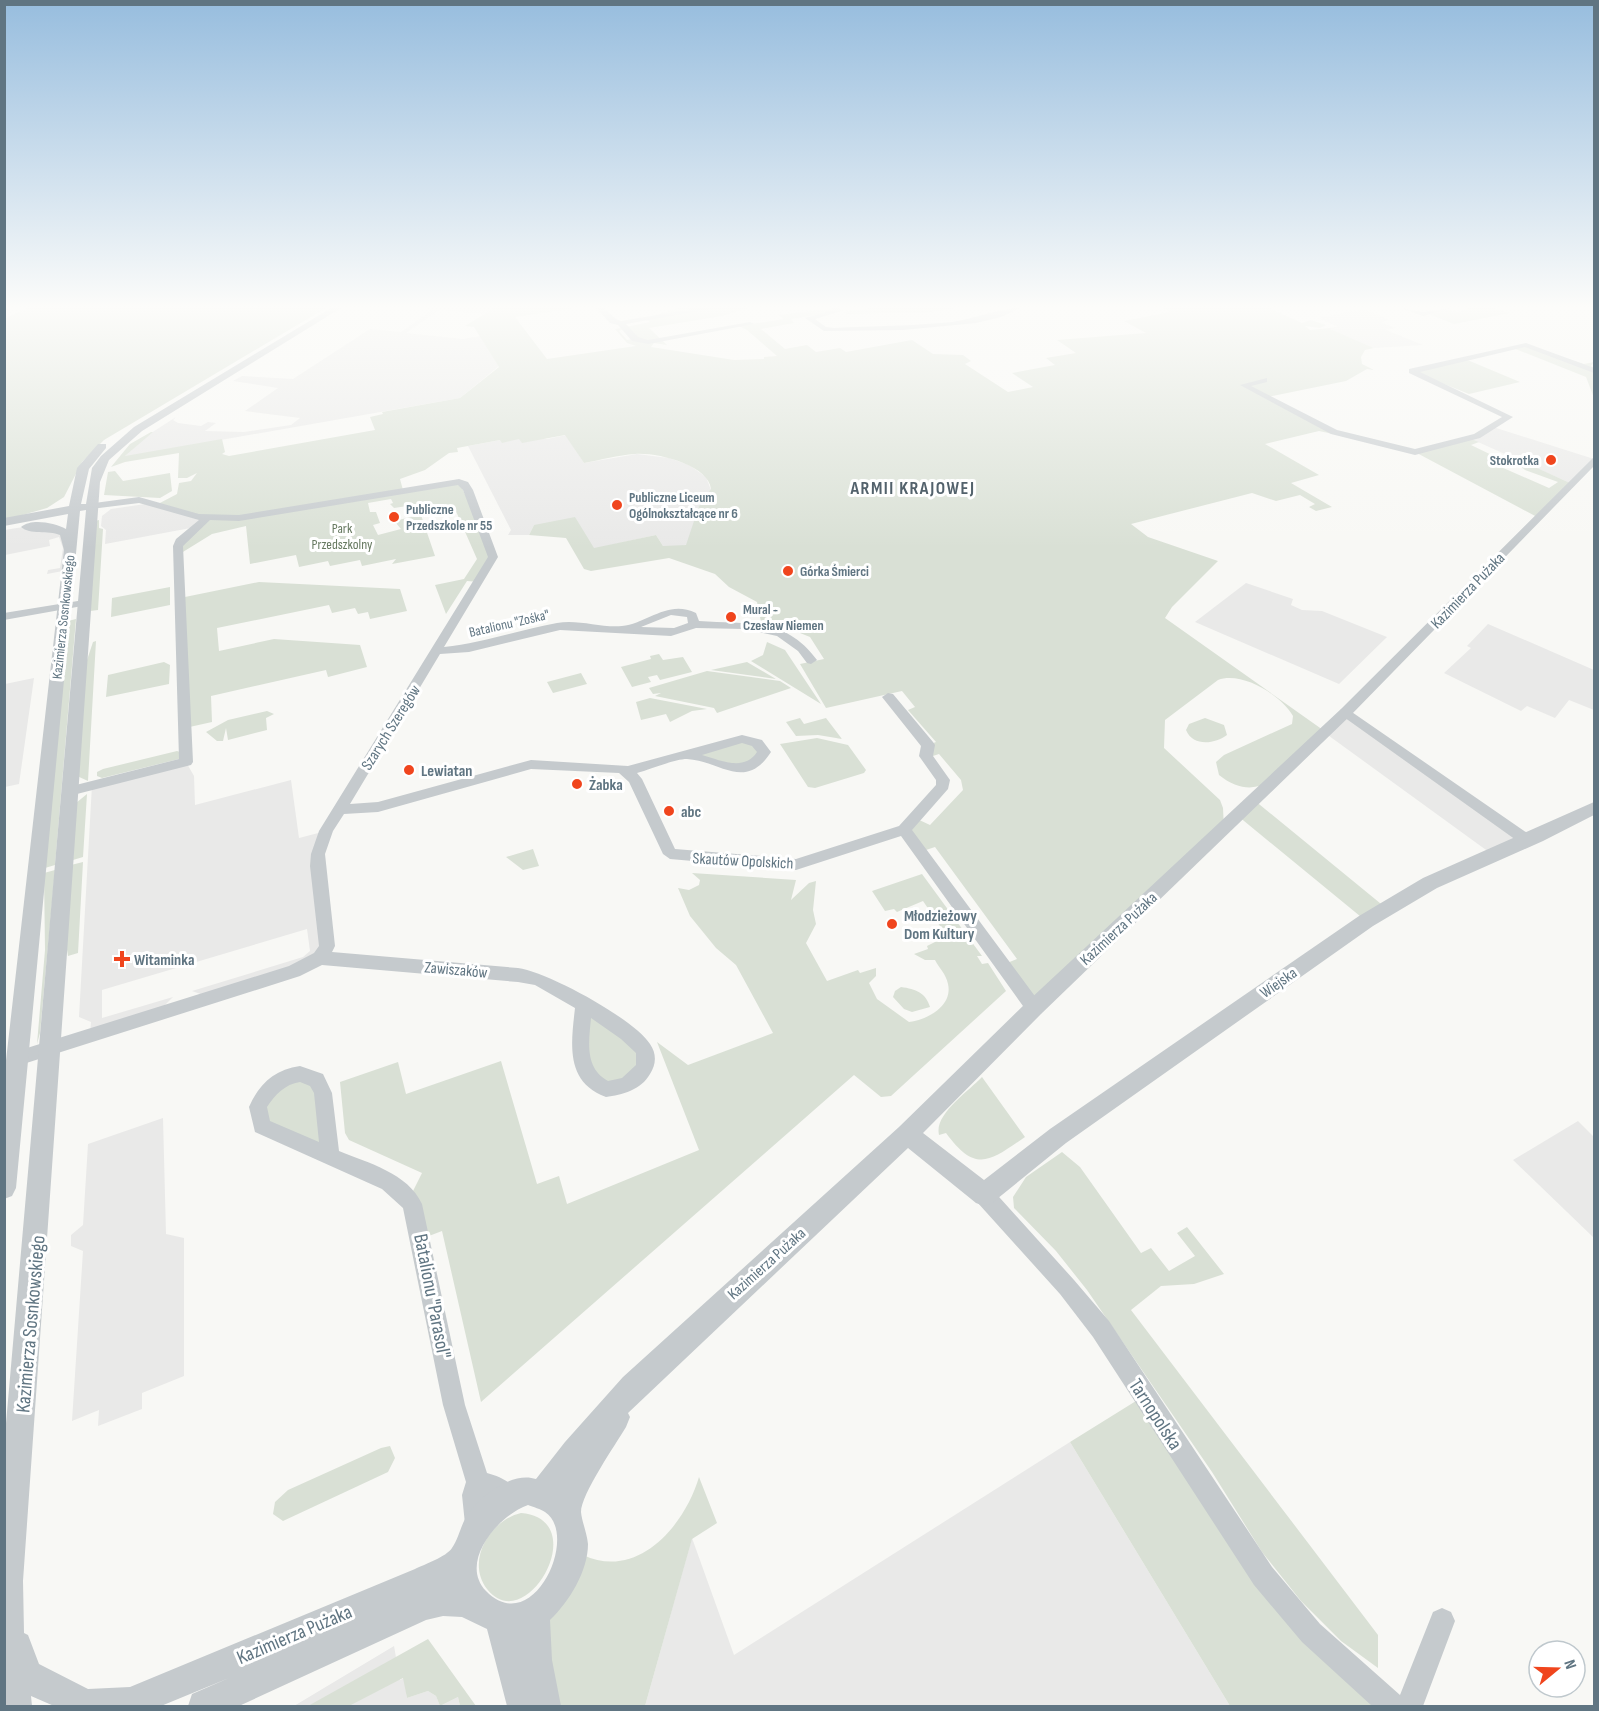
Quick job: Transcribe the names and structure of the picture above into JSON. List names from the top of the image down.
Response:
{
  "streets": {
    "street": [
      "Kazimierza Pużaka",
      "Kazimierza Sosnkowskiego",
      "Batalionu \"Zośka\"",
      "Szarych Szeregów",
      "Skautów Opolskich",
      "Zawiszaków",
      "Wiejska",
      "Batalionu \"Parasol\"",
      "Tarnopolska"
    ]
  },
  "crossings": [
    ["Kazimierza Pużaka", "Kazimierza Sosnkowskiego"],
    ["Kazimierza Pużaka", "Batalionu \"Parasol\""],
    ["Kazimierza Pużaka", "Tarnopolska"],
    ["Kazimierza Sosnkowskiego", "Szarych Szeregów"],
    ["Batalionu \"Zośka\"", "Szarych Szeregów"],
    ["Szarych Szeregów", "Zawiszaków"],
    ["Wiejska", "Tarnopolska"]
  ],
  "districts": ["ARMII KRAJOWEJ"],
  "parks": ["Park Przedszkolny"],
  "places": {
    "other": [
      "Stokrotka",
      "Publiczne Liceum Ogólnokształcące nr 6",
      "Publiczne Przedszkole nr 55",
      "Górka Śmierci",
      "Mural - Czesław Niemen",
      "Lewiatan",
      "Żabka",
      "abc",
      "Młodzieżowy Dom Kultury"
    ],
    "health": ["Witaminka"]
  },
  "north": "right"
}
